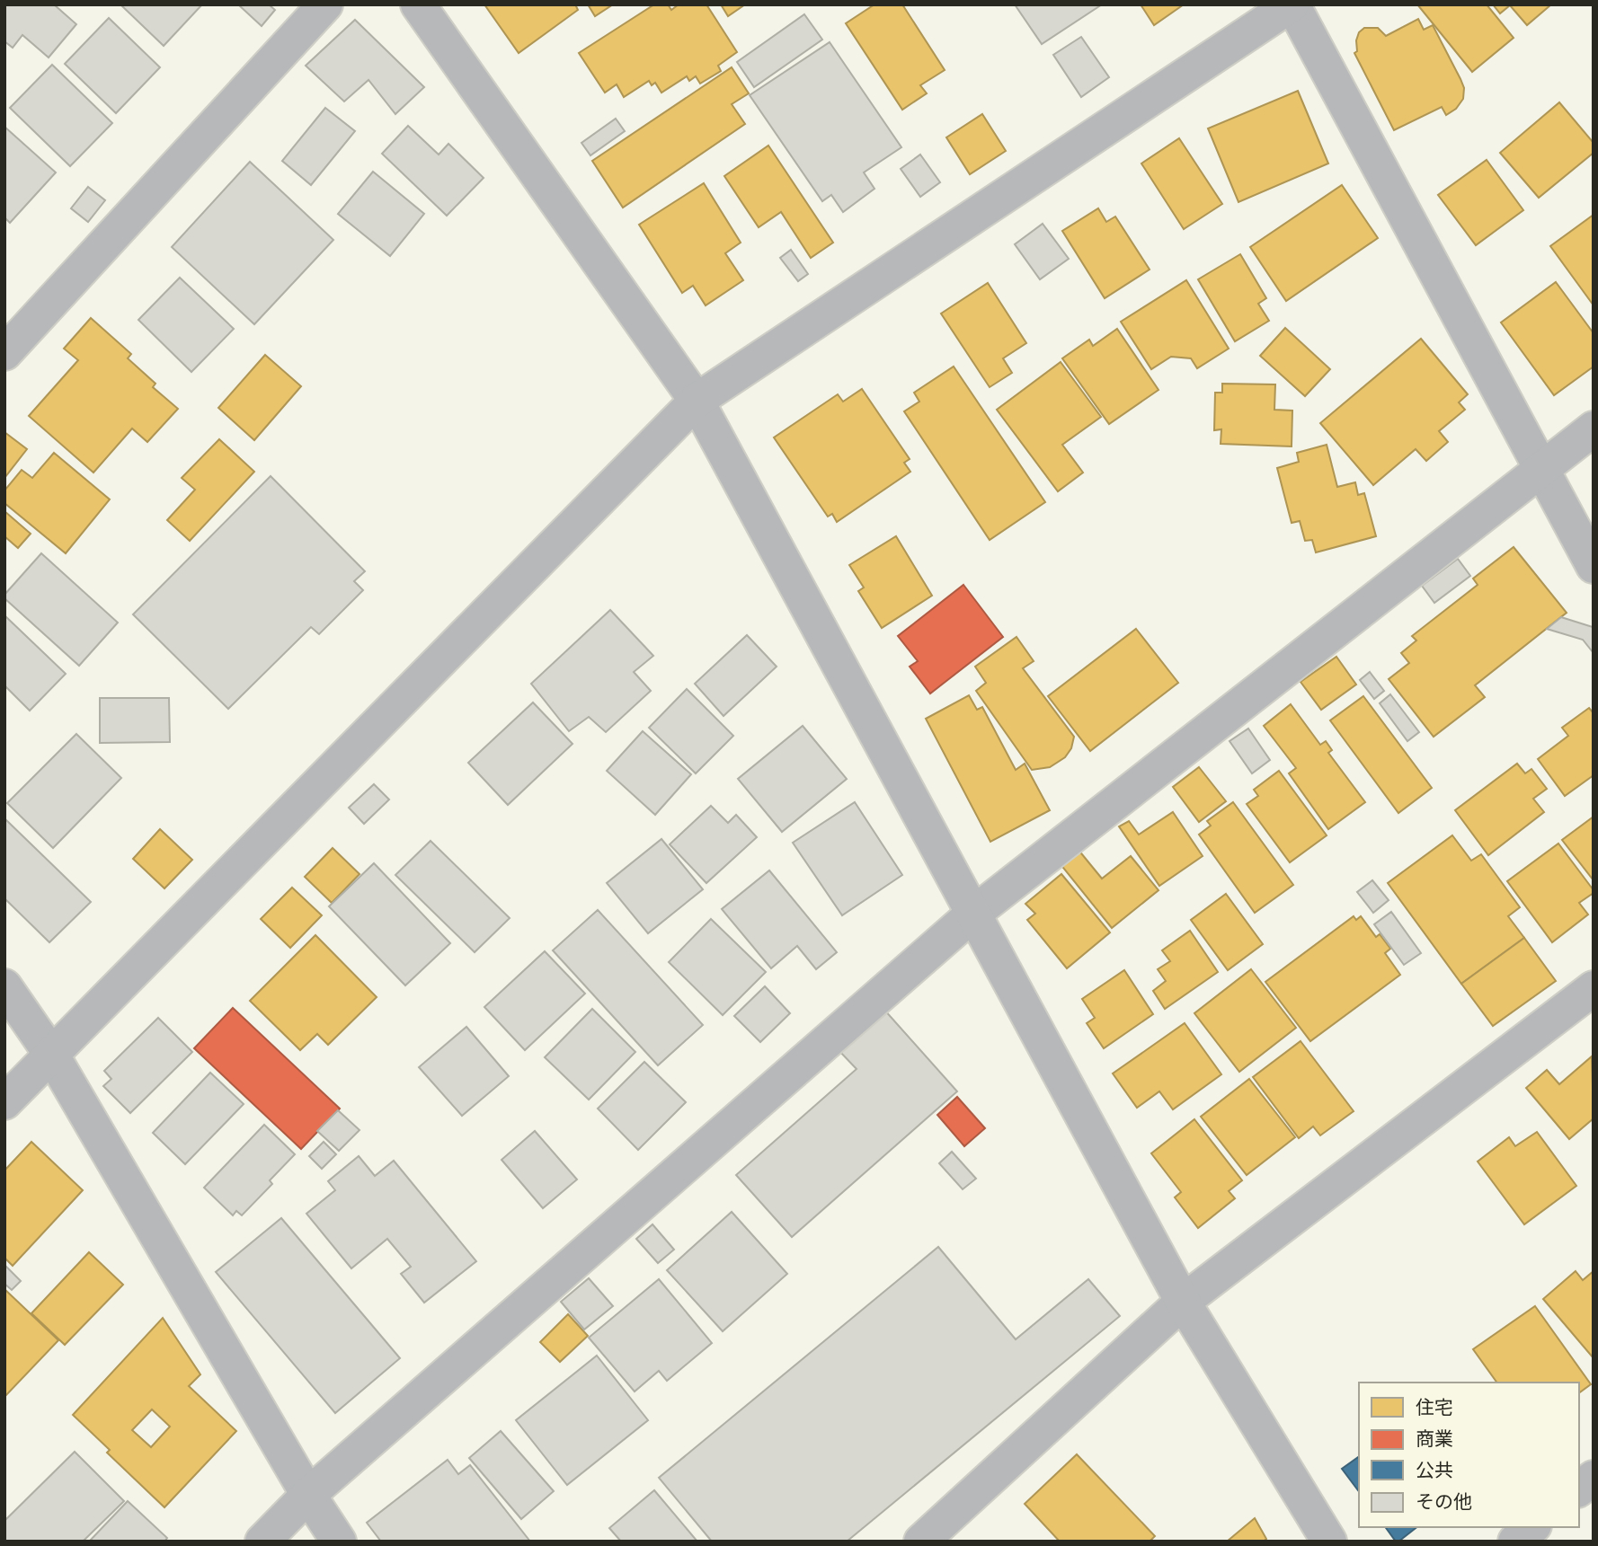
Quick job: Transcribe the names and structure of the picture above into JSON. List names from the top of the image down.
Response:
{
  "legend": [
    "住宅",
    "商業",
    "公共",
    "その他"
  ]
}
